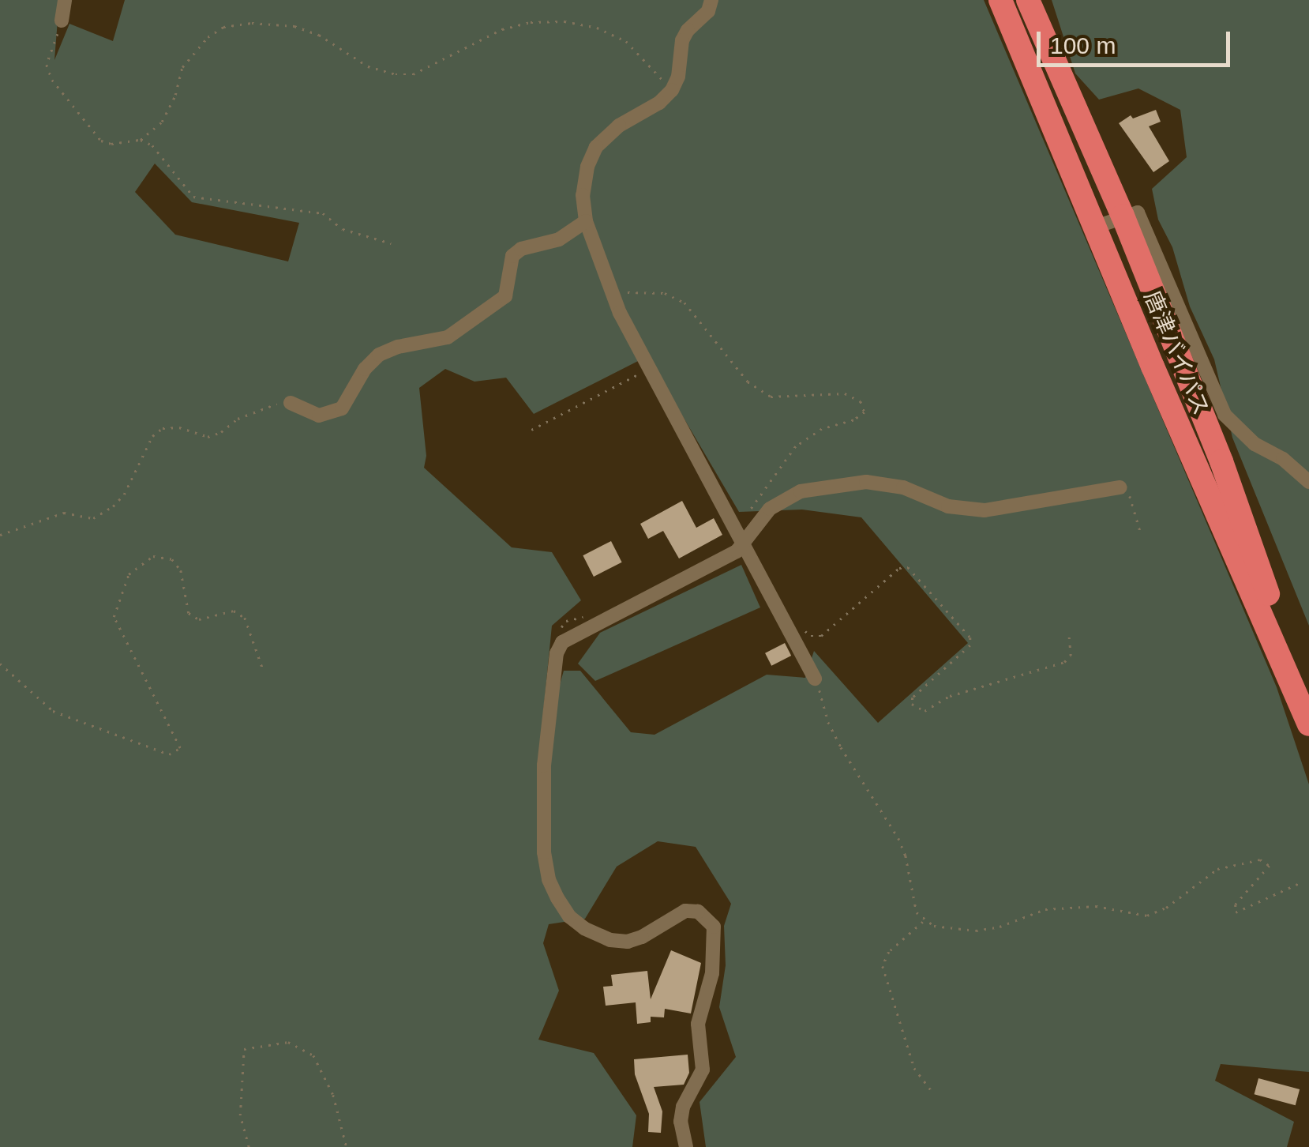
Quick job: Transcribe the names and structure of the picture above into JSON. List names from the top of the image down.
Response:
{
  "streets": {
    "highway": ["唐津バイパス"]
  },
  "scale_bar": "100 m"
}
